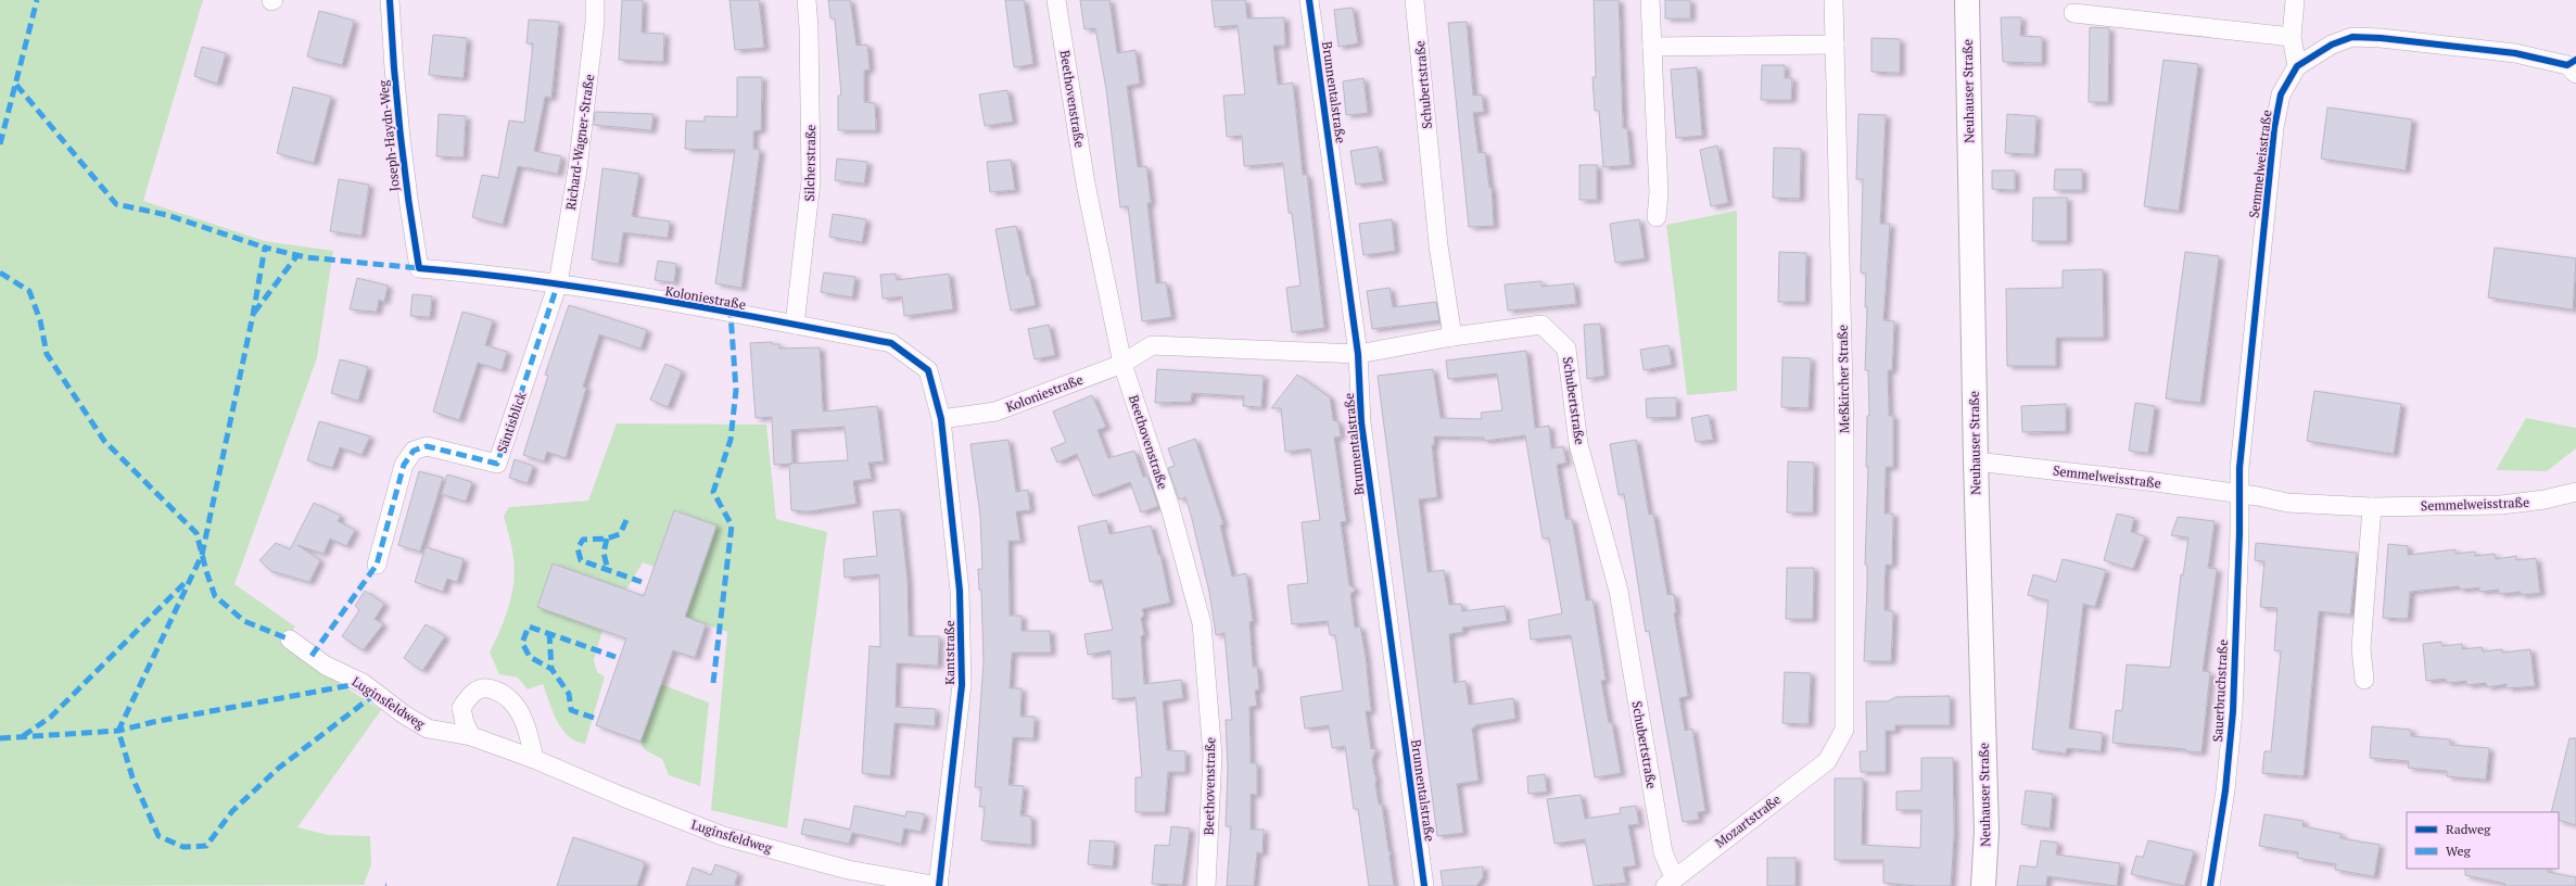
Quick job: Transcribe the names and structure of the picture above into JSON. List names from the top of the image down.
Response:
{
  "streets": {
    "street": [
      "Schubertstraße",
      "Neuhauser Straße",
      "Brunnentalstraße",
      "Beethovenstraße",
      "Joseph-Haydn-Weg",
      "Richard-Wagner-Straße",
      "Silcherstraße",
      "Semmelweisstraße",
      "Koloniestraße",
      "Meßkircher Straße",
      "Säntisblick",
      "Kantstraße",
      "Sauerbruchstraße",
      "Luginsfeldweg",
      "Mozartstraße"
    ]
  },
  "crossings": [
    ["Schubertstraße", "Koloniestraße"],
    ["Schubertstraße", "Mozartstraße"],
    ["Neuhauser Straße", "Semmelweisstraße"],
    ["Brunnentalstraße", "Koloniestraße"],
    ["Beethovenstraße", "Koloniestraße"],
    ["Joseph-Haydn-Weg", "Koloniestraße"],
    ["Richard-Wagner-Straße", "Koloniestraße"],
    ["Richard-Wagner-Straße", "Säntisblick"],
    ["Silcherstraße", "Koloniestraße"],
    ["Semmelweisstraße", "Sauerbruchstraße"],
    ["Koloniestraße", "Säntisblick"],
    ["Koloniestraße", "Kantstraße"],
    ["Meßkircher Straße", "Mozartstraße"],
    ["Kantstraße", "Luginsfeldweg"]
  ],
  "legend": ["Radweg", "Weg"]
}
